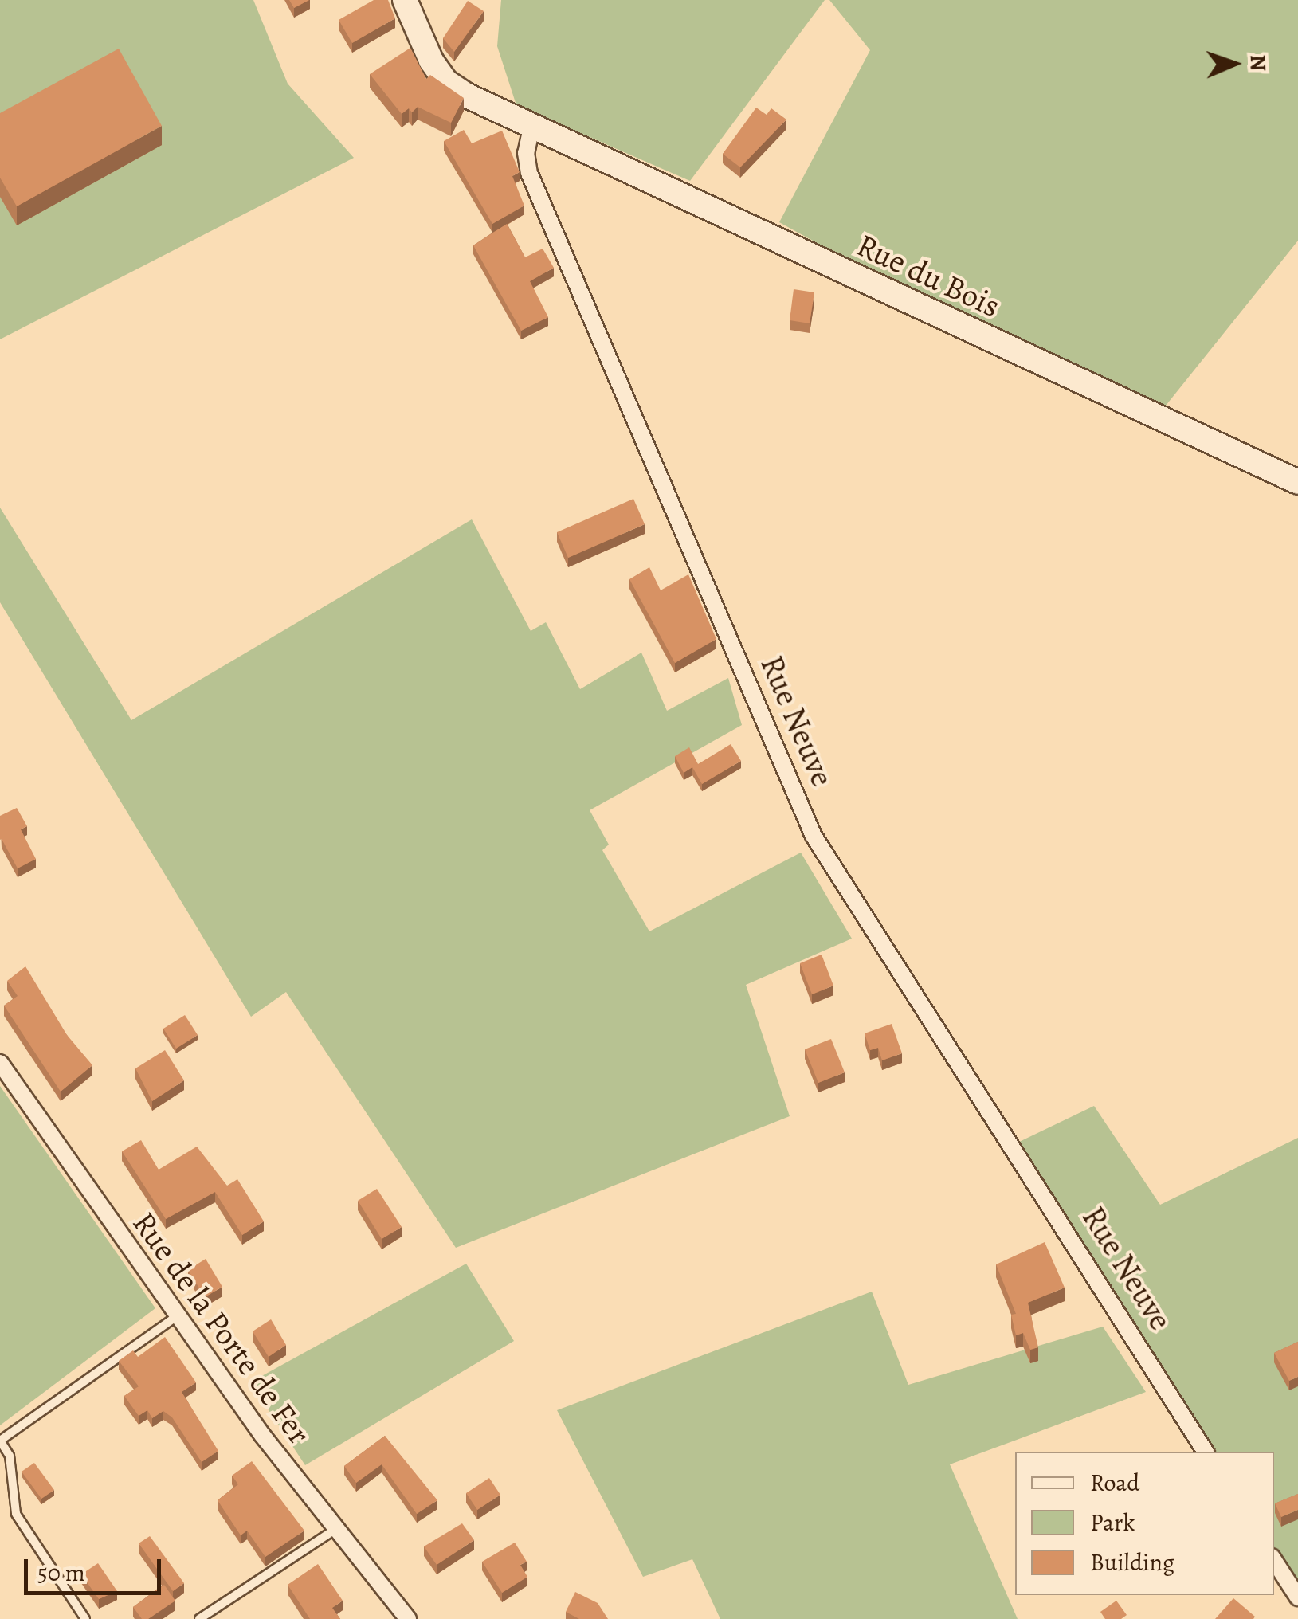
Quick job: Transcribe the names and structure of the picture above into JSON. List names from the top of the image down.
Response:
{
  "streets": {
    "street": ["Rue du Bois", "Rue Neuve", "Rue de la Porte de Fer"]
  },
  "crossings": [
    ["Rue du Bois", "Rue Neuve"]
  ],
  "legend": ["Road", "Park", "Building"],
  "scale_bar": "50 m",
  "north": "right"
}
